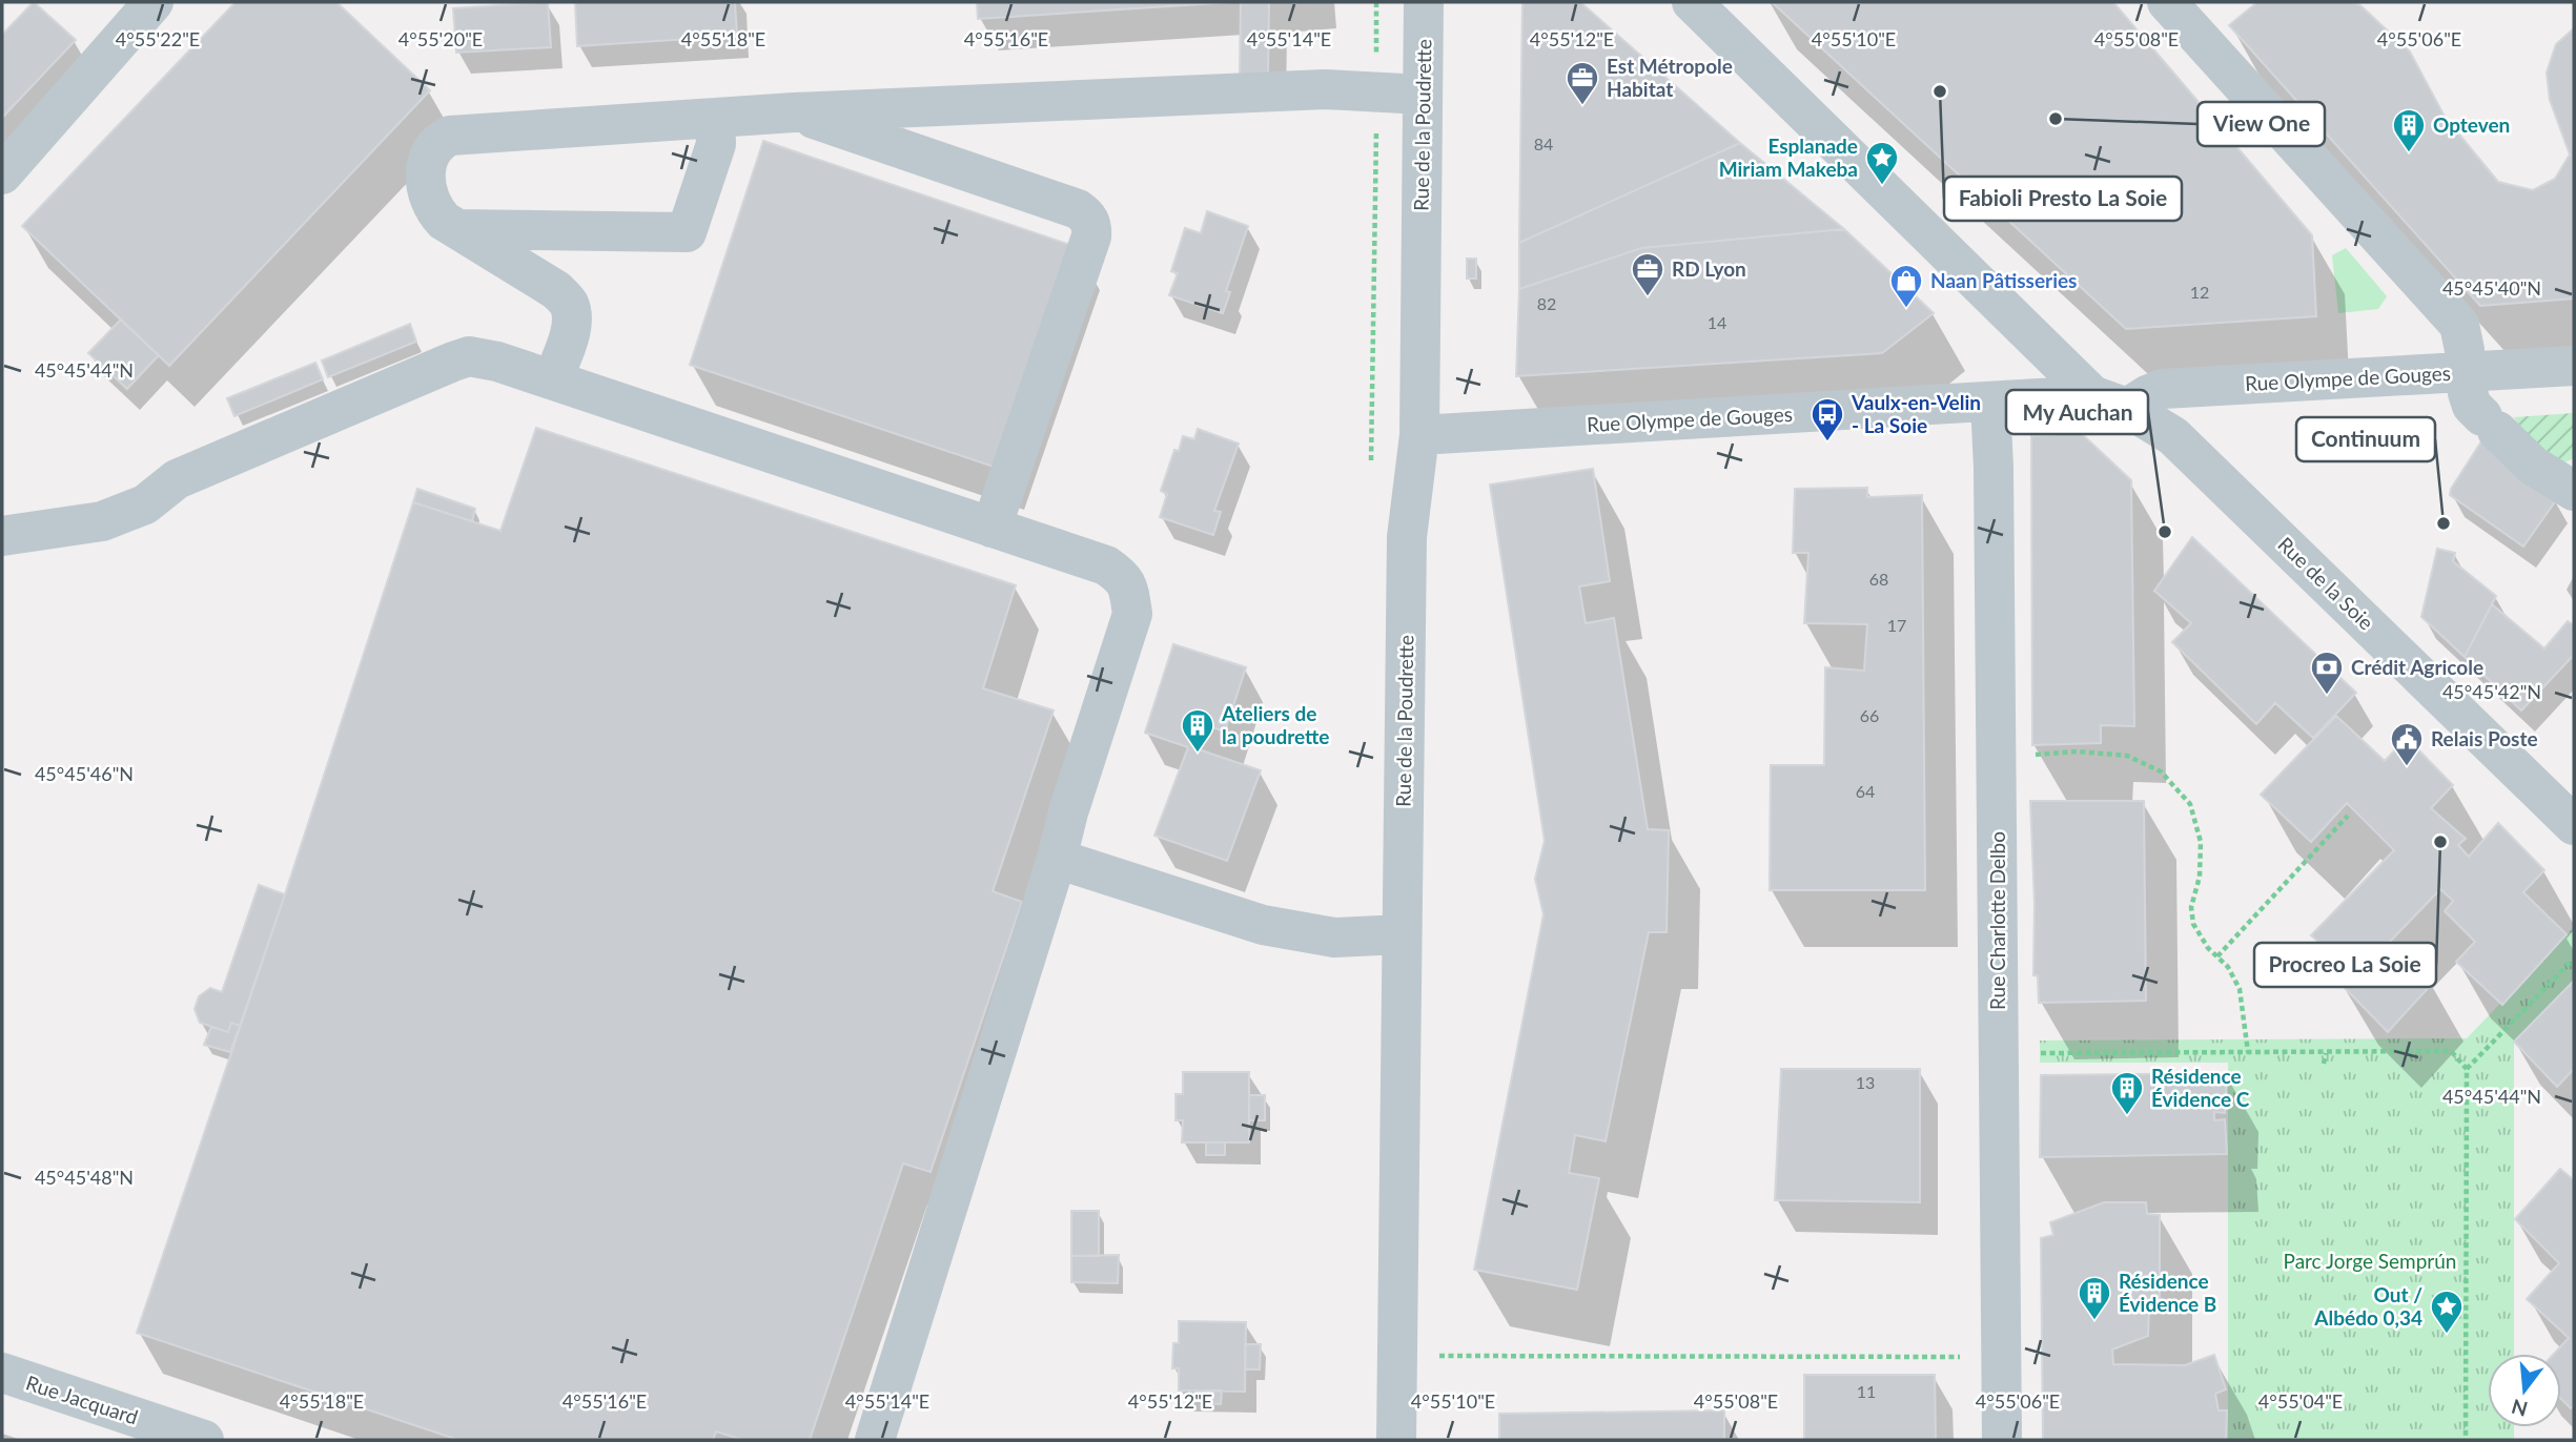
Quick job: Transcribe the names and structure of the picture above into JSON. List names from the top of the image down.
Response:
{
  "streets": {
    "street": [
      "Rue de la Poudrette",
      "Rue Olympe de Gouges",
      "Rue de la Soie",
      "Rue Charlotte Delbo",
      "Rue Jacquard"
    ]
  },
  "crossings": [
    ["Rue de la Poudrette", "Rue Olympe de Gouges"],
    ["Rue Olympe de Gouges", "Rue de la Soie"],
    ["Rue Olympe de Gouges", "Rue Charlotte Delbo"]
  ],
  "parks": ["Parc Jorge Semprún"],
  "places": {
    "other": [
      "Fabioli Presto La Soie",
      "View One",
      "Continuum",
      "My Auchan",
      "Procreo La Soie"
    ],
    "office": ["Est Métropole Habitat", "RD Lyon"],
    "building": [
      "Opteven",
      "Ateliers de la poudrette",
      "Résidence Évidence C",
      "Résidence Évidence B"
    ],
    "place": ["Esplanade Miriam Makeba", "Out / Albédo 0,34"],
    "shop": ["Naan Pâtisseries"],
    "bus stop": ["Vaulx-en-Velin - La Soie"],
    "bank": ["Crédit Agricole"],
    "public building": ["Relais Poste"]
  },
  "house_numbers": [
    "84",
    "12",
    "82",
    "14",
    "68",
    "17",
    "66",
    "64",
    "13",
    "11"
  ],
  "north": "bottom",
  "coordinates": [
    "4°55'22\"E",
    "4°55'20\"E",
    "4°55'18\"E",
    "4°55'16\"E",
    "4°55'14\"E",
    "4°55'12\"E",
    "4°55'10\"E",
    "4°55'08\"E",
    "4°55'06\"E",
    "45°45'40\"N",
    "45°45'44\"N",
    "45°45'42\"N",
    "45°45'46\"N",
    "45°45'48\"N",
    "4°55'04\"E"
  ]
}
